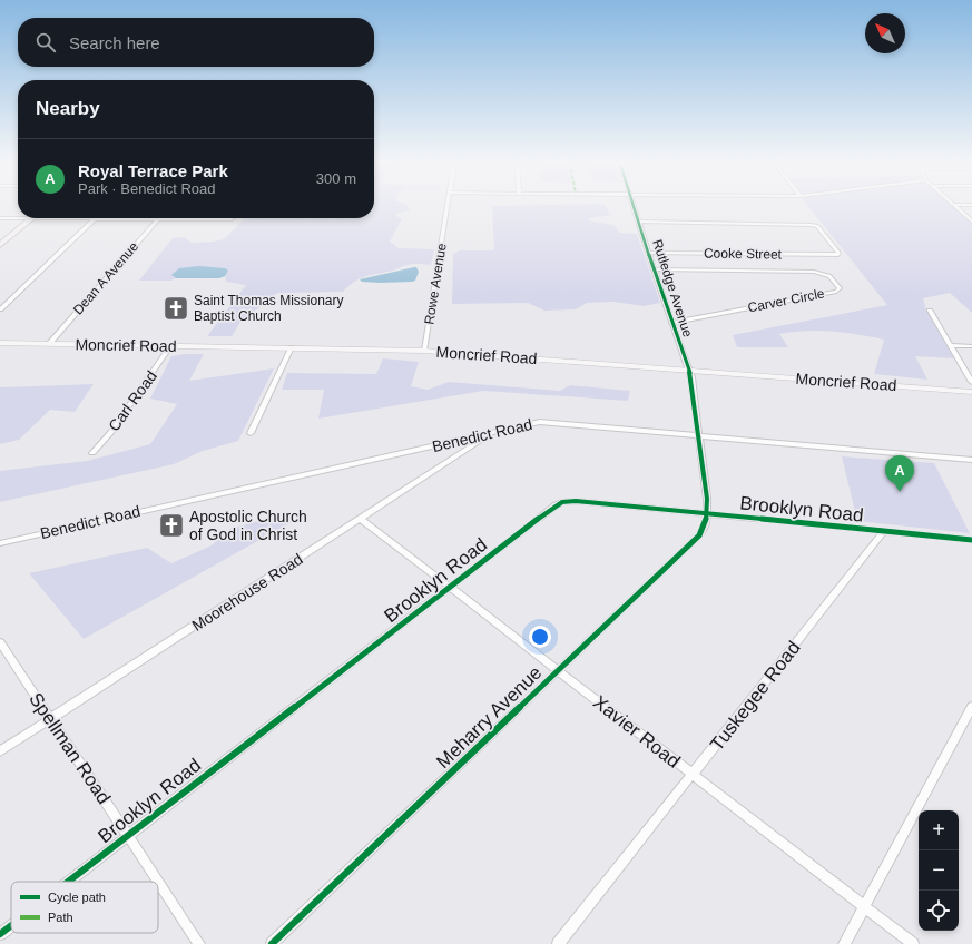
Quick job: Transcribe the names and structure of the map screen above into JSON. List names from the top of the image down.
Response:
{
  "streets": {
    "main road": ["Moncrief Road"],
    "street": [
      "Cooke Street",
      "Dean A Avenue",
      "Rowe Avenue",
      "Rutledge Avenue",
      "Carver Circle",
      "Carl Road",
      "Benedict Road",
      "Brooklyn Road",
      "Moorehouse Road",
      "Tuskegee Road",
      "Meharry Avenue",
      "Xavier Road",
      "Spellman Road"
    ]
  },
  "crossings": [
    ["Cooke Street", "Rutledge Avenue"],
    ["Dean A Avenue", "Moncrief Road"],
    ["Rowe Avenue", "Moncrief Road"],
    ["Rutledge Avenue", "Carver Circle"],
    ["Rutledge Avenue", "Moncrief Road"],
    ["Rutledge Avenue", "Meharry Avenue"],
    ["Moncrief Road", "Carl Road"],
    ["Moncrief Road", "Meharry Avenue"],
    ["Benedict Road", "Moorehouse Road"],
    ["Benedict Road", "Meharry Avenue"],
    ["Brooklyn Road", "Tuskegee Road"],
    ["Brooklyn Road", "Meharry Avenue"],
    ["Brooklyn Road", "Xavier Road"],
    ["Brooklyn Road", "Spellman Road"],
    ["Moorehouse Road", "Xavier Road"],
    ["Moorehouse Road", "Spellman Road"],
    ["Tuskegee Road", "Xavier Road"],
    ["Meharry Avenue", "Xavier Road"]
  ],
  "places": {
    "church": ["Saint Thomas Missionary Baptist Church", "Apostolic Church of God in Christ"]
  },
  "legend": ["Cycle path", "Path"],
  "north": "top left",
  "page": {
    "search": "Search here",
    "heading": "Nearby",
    "list": [
      {
        "mark": "A",
        "name": "Royal Terrace Park",
        "note": "Park · Benedict Road",
        "value": "300 m"
      }
    ],
    "pins": "A",
    "map_buttons": ["+", "−"]
  }
}
